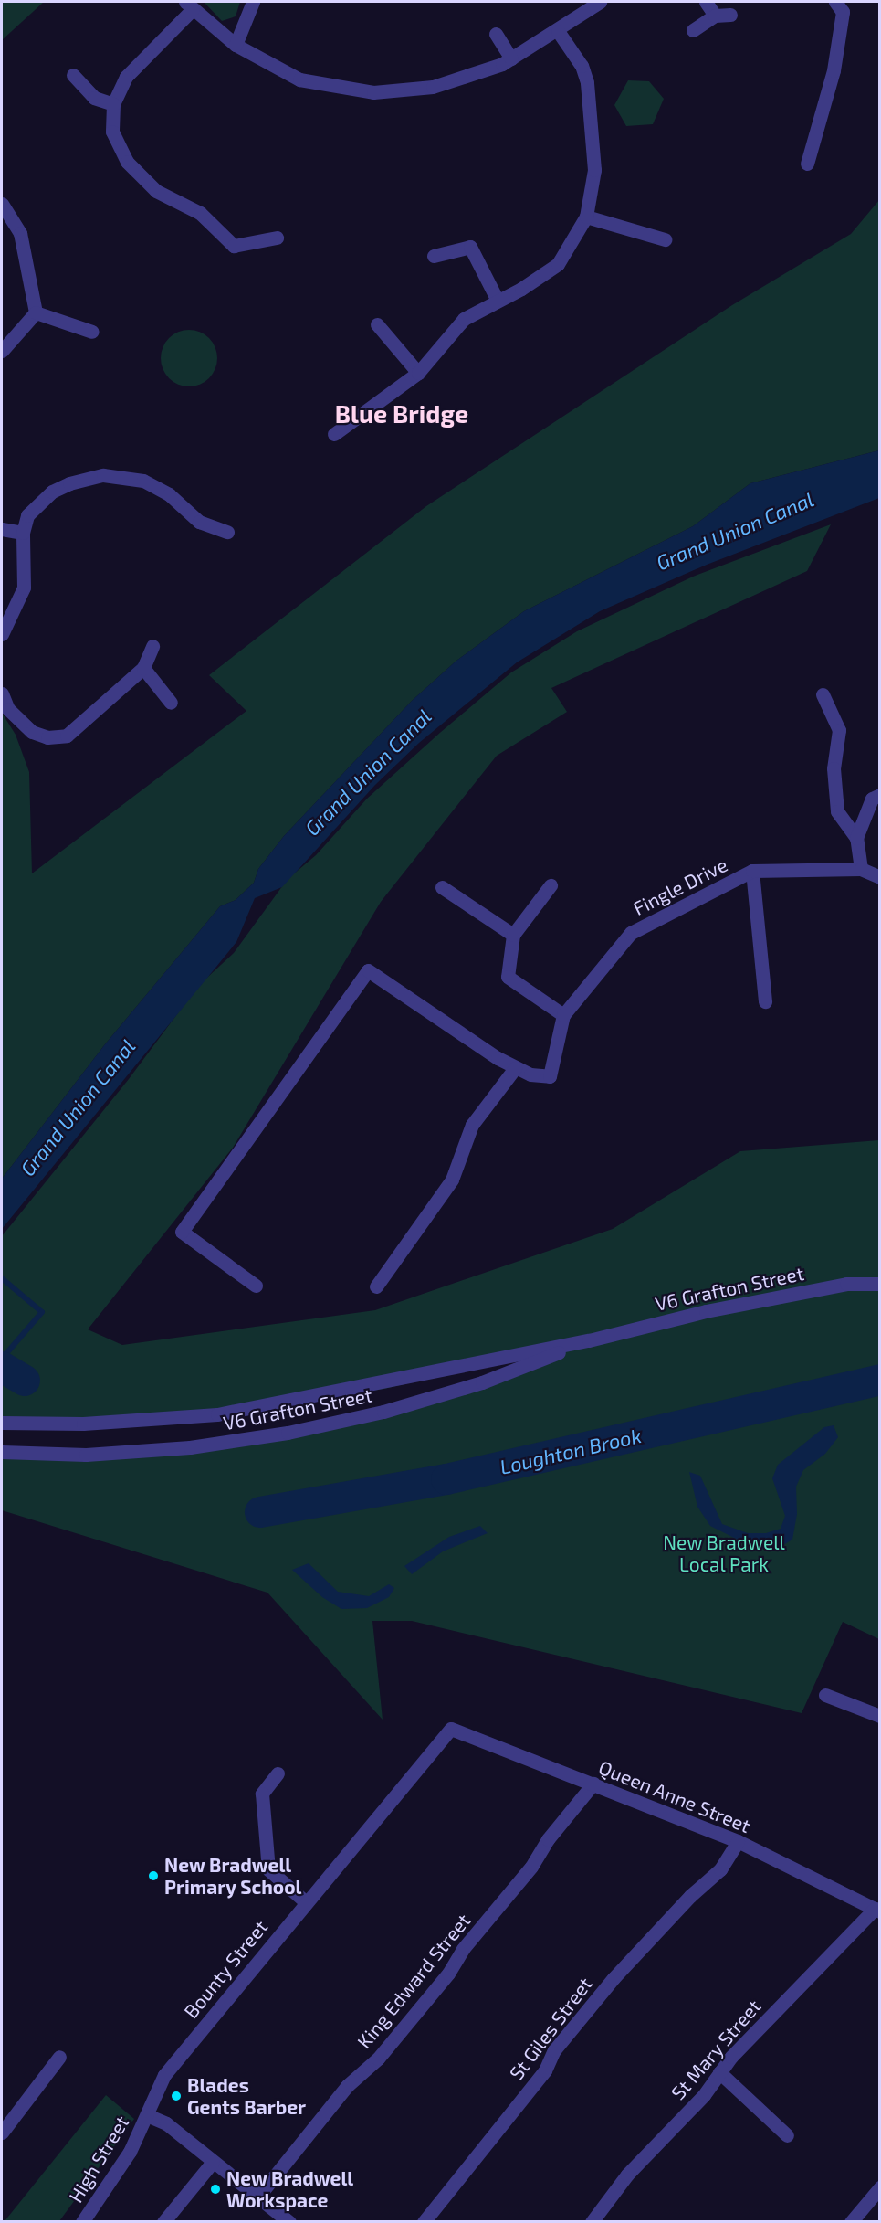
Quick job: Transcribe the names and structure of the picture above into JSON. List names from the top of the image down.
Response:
{
  "streets": {
    "street": [
      "Fingle Drive",
      "V6 Grafton Street",
      "Queen Anne Street",
      "Bounty Street",
      "King Edward Street",
      "St Giles Street",
      "St Mary Street",
      "High Street"
    ]
  },
  "crossings": [
    ["Queen Anne Street", "Bounty Street"],
    ["Queen Anne Street", "King Edward Street"],
    ["Queen Anne Street", "St Giles Street"],
    ["Queen Anne Street", "St Mary Street"],
    ["Bounty Street", "High Street"]
  ],
  "districts": ["Blue Bridge"],
  "water": ["Grand Union Canal", "Loughton Brook"],
  "parks": ["New Bradwell Local Park"],
  "places": ["New Bradwell Primary School", "Blades Gents Barber", "New Bradwell Workspace"]
}
